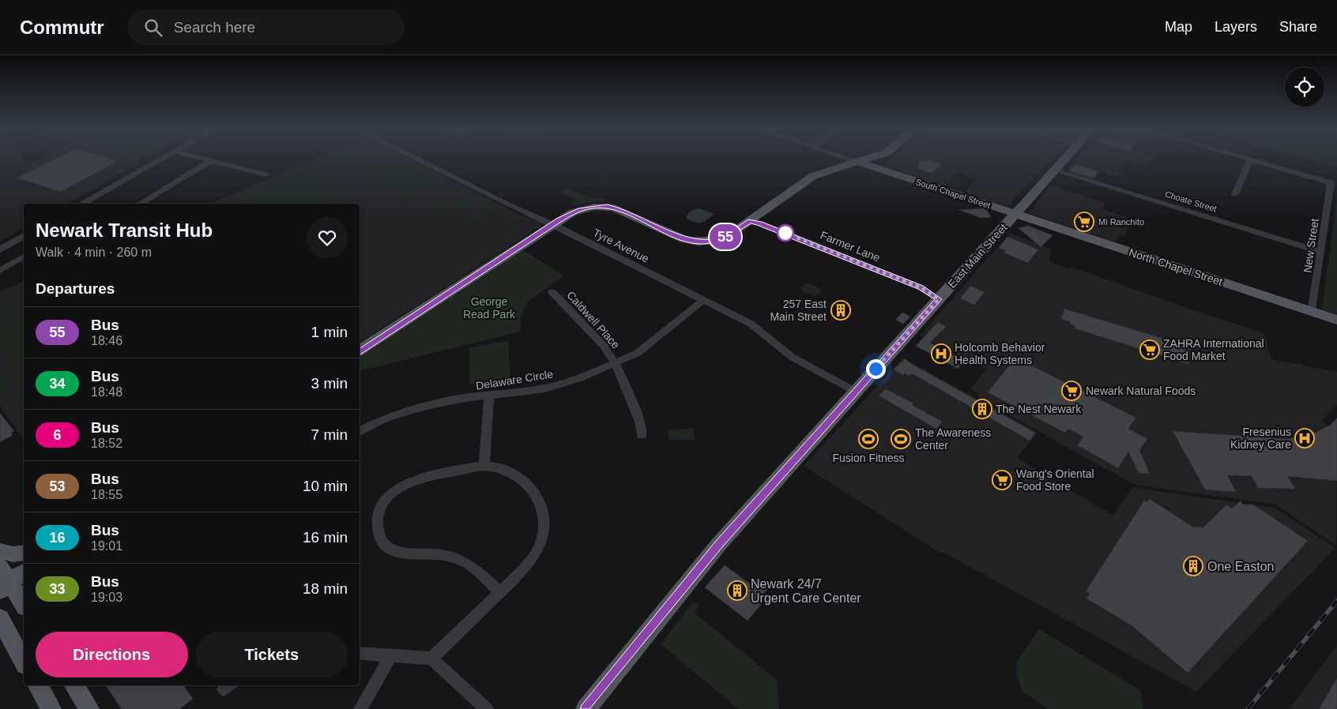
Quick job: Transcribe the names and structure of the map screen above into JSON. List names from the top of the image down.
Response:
{
  "streets": {
    "main road": ["South Chapel Street", "East Main Street", "North Chapel Street"],
    "street": [
      "Choate Street",
      "Tyre Avenue",
      "New Street",
      "Farmer Lane",
      "Caldwell Place",
      "Delaware Circle"
    ]
  },
  "crossings": [
    ["South Chapel Street", "East Main Street"],
    ["South Chapel Street", "North Chapel Street"],
    ["Choate Street", "New Street"],
    ["Choate Street", "East Main Street"],
    ["Tyre Avenue", "East Main Street"],
    ["Tyre Avenue", "Delaware Circle"],
    ["New Street", "North Chapel Street"],
    ["Farmer Lane", "East Main Street"],
    ["East Main Street", "North Chapel Street"],
    ["Caldwell Place", "Delaware Circle"]
  ],
  "parks": ["George Read Park"],
  "places": {
    "supermarket": [
      "Mi Ranchito",
      "ZAHRA International Food Market",
      "Newark Natural Foods",
      "Wang's Oriental Food Store"
    ],
    "building": [
      "257 East Main Street",
      "The Nest Newark",
      "One Easton",
      "Newark 24/7 Urgent Care Center"
    ],
    "hospital": ["Holcomb Behavior Health Systems", "Fresenius Kidney Care"],
    "sports": ["Fusion Fitness", "The Awareness Center"]
  },
  "lines": ["bus line 55"],
  "page": {
    "header": "Commutr",
    "search": "Search here",
    "nav": ["Map", "Layers", "Share"],
    "on_map": "55",
    "heading": [
      ["Newark Transit Hub", "Walk · 4 min · 260 m"],
      "Departures"
    ],
    "list": [
      {
        "mark": "55",
        "name": "Bus",
        "note": "18:46",
        "value": "1 min"
      },
      {
        "mark": "34",
        "name": "Bus",
        "note": "18:48",
        "value": "3 min"
      },
      {
        "mark": "6",
        "name": "Bus",
        "note": "18:52",
        "value": "7 min"
      },
      {
        "mark": "53",
        "name": "Bus",
        "note": "18:55",
        "value": "10 min"
      },
      {
        "mark": "16",
        "name": "Bus",
        "note": "19:01",
        "value": "16 min"
      },
      {
        "mark": "33",
        "name": "Bus",
        "note": "19:03",
        "value": "18 min"
      }
    ],
    "buttons": ["Directions", "Tickets"]
  }
}
